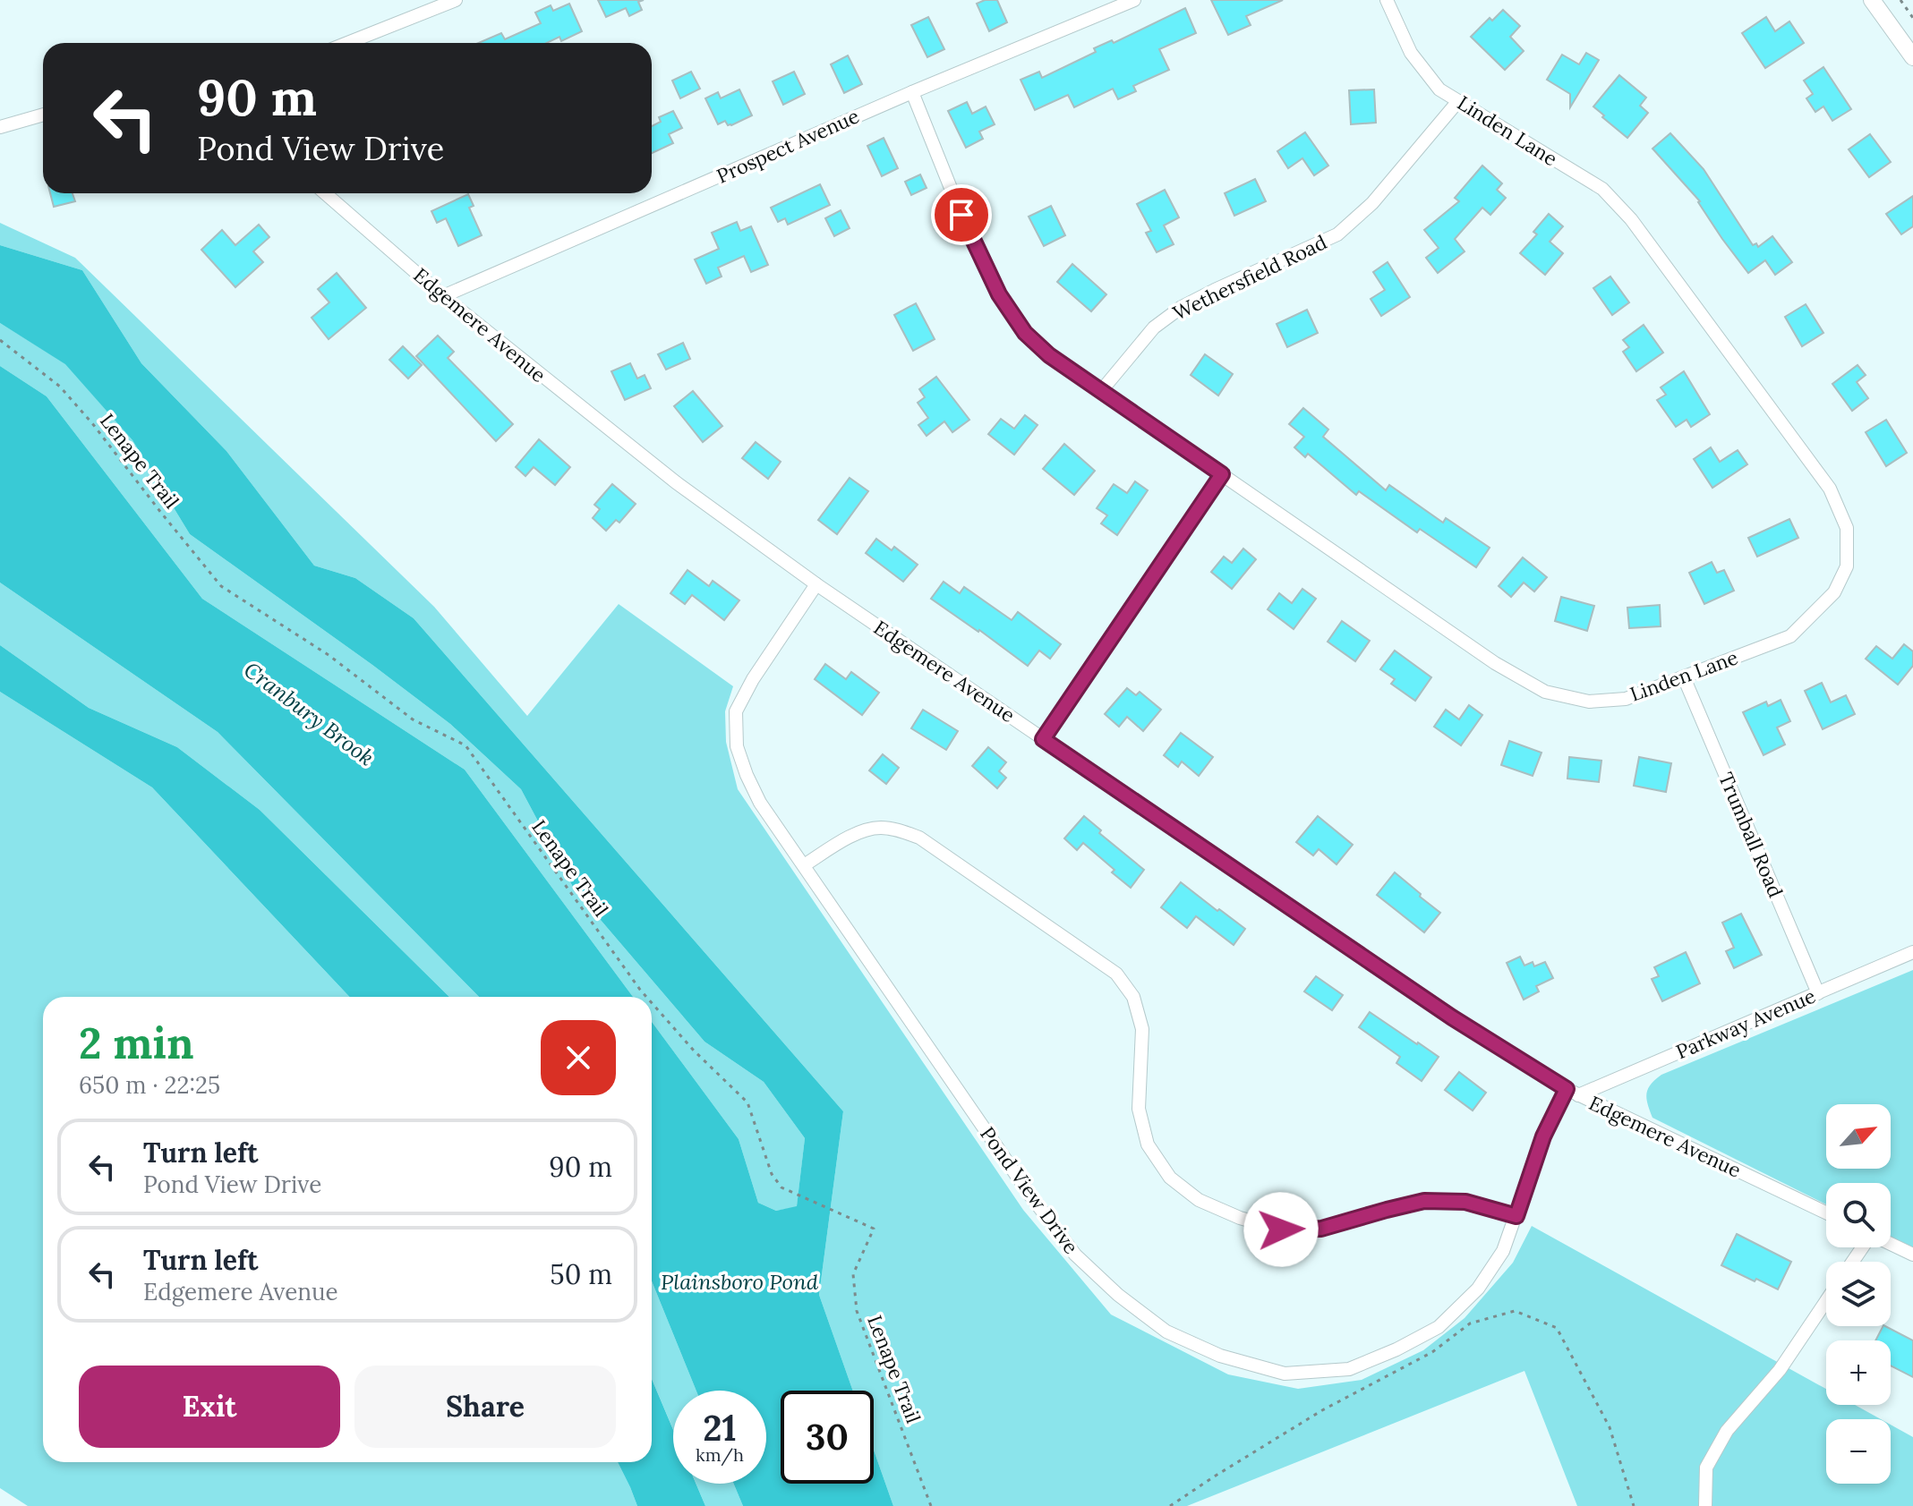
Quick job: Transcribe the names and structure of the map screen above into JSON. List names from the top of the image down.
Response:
{
  "streets": {
    "street": [
      "Linden Lane",
      "Prospect Avenue",
      "Wethersfield Road",
      "Edgemere Avenue",
      "Trumball Road",
      "Parkway Avenue",
      "Pond View Drive"
    ],
    "path": ["Lenape Trail"]
  },
  "crossings": [
    ["Linden Lane", "Prospect Avenue"],
    ["Linden Lane", "Wethersfield Road"],
    ["Linden Lane", "Trumball Road"],
    ["Prospect Avenue", "Edgemere Avenue"],
    ["Edgemere Avenue", "Parkway Avenue"],
    ["Edgemere Avenue", "Pond View Drive"],
    ["Trumball Road", "Parkway Avenue"],
    ["Parkway Avenue", "Pond View Drive"]
  ],
  "water": ["Cranbury Brook", "Plainsboro Pond"],
  "north": "top right",
  "page": {
    "turn": ["90 m", "Pond View Drive"],
    "heading": ["2 min", "650 m · 22:25"],
    "map_buttons": ["+", "−"],
    "list": [
      {
        "name": "Turn left",
        "note": "Pond View Drive",
        "value": "90 m"
      },
      {
        "name": "Turn left",
        "note": "Edgemere Avenue",
        "value": "50 m"
      }
    ],
    "buttons": ["Exit", "Share"],
    "speed": "21 km/h",
    "limit": "30"
  }
}
